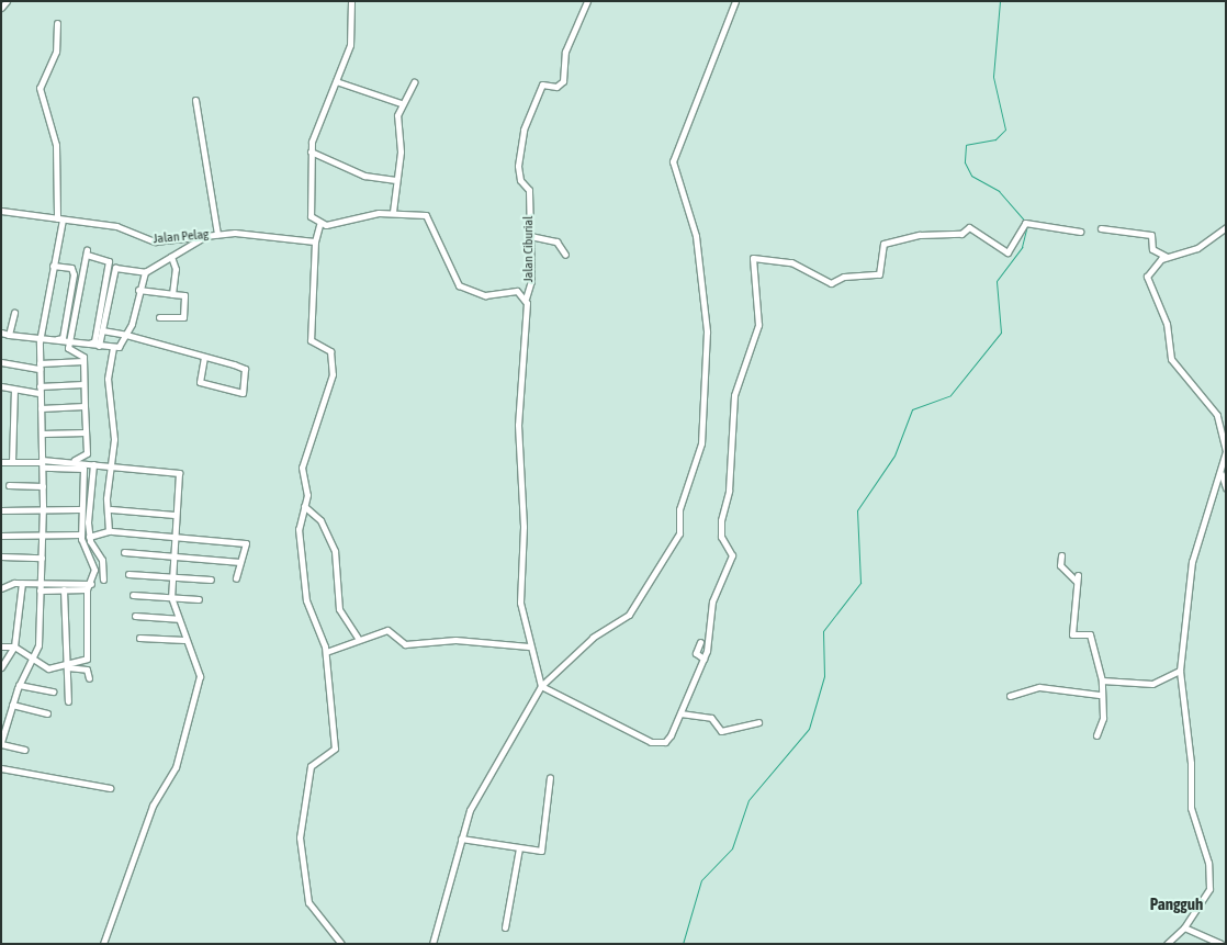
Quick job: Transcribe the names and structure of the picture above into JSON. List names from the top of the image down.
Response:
{
  "streets": {
    "street": ["Jalan Pelag", "Jalan Ciburial"]
  },
  "districts": ["Pangguh"]
}
